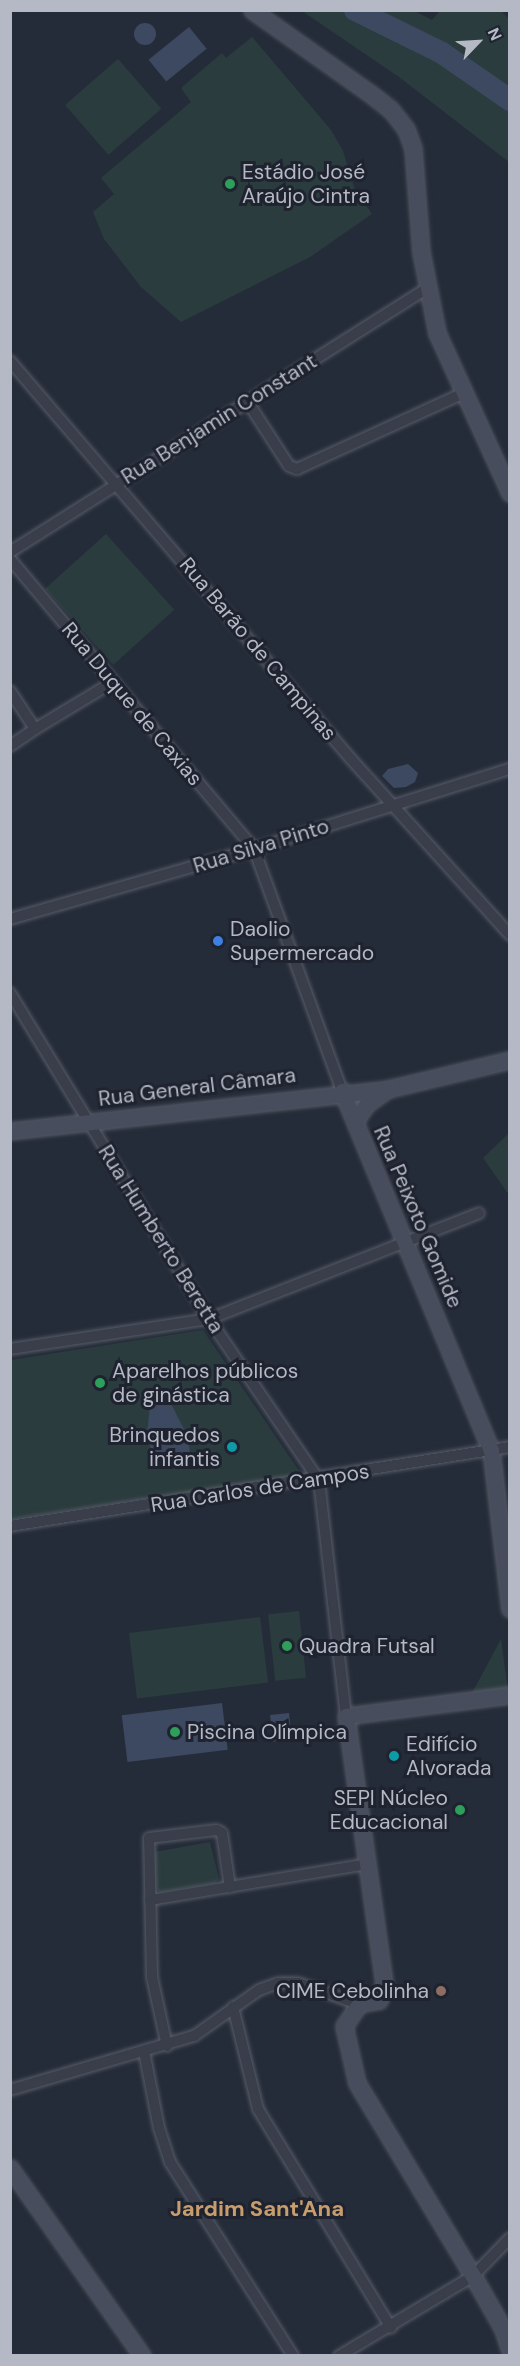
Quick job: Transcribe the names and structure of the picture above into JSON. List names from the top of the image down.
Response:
{
  "streets": {
    "street": [
      "Rua Benjamin Constant",
      "Rua Barão de Campinas",
      "Rua Duque de Caxias",
      "Rua Silva Pinto",
      "Rua General Câmara",
      "Rua Peixoto Gomide",
      "Rua Humberto Beretta",
      "Rua Carlos de Campos"
    ]
  },
  "crossings": [
    ["Rua Benjamin Constant", "Rua Barão de Campinas"],
    ["Rua Barão de Campinas", "Rua Silva Pinto"],
    ["Rua Duque de Caxias", "Rua Silva Pinto"],
    ["Rua Duque de Caxias", "Rua Peixoto Gomide"],
    ["Rua Silva Pinto", "Rua Peixoto Gomide"],
    ["Rua General Câmara", "Rua Peixoto Gomide"],
    ["Rua General Câmara", "Rua Humberto Beretta"],
    ["Rua Peixoto Gomide", "Rua Carlos de Campos"],
    ["Rua Humberto Beretta", "Rua Carlos de Campos"]
  ],
  "districts": ["Jardim Sant'Ana"],
  "places": [
    "Estádio José Araújo Cintra",
    "Daolio Supermercado",
    "Aparelhos públicos de ginástica",
    "Brinquedos infantis",
    "Quadra Futsal",
    "Piscina Olímpica",
    "Edifício Alvorada",
    "SEPI Núcleo Educacional",
    "CIME Cebolinha"
  ],
  "north": "top right"
}
